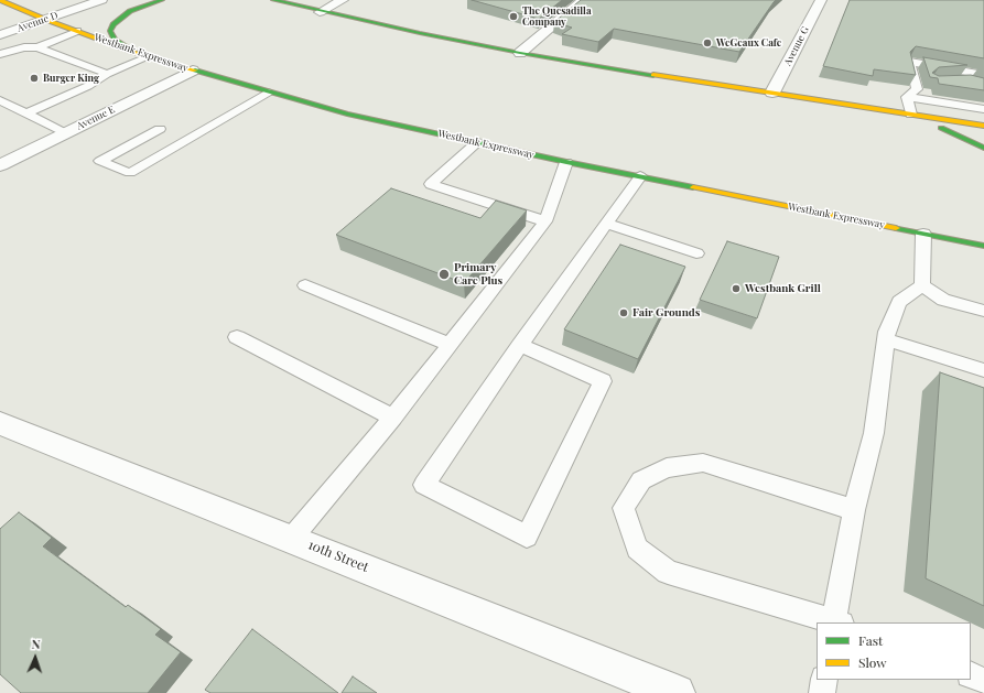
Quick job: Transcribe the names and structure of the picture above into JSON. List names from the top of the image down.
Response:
{
  "streets": {
    "highway": ["Westbank Expressway"],
    "street": [
      "Avenue D",
      "Avenue G",
      "Avenue E",
      "10th Street"
    ]
  },
  "crossings": [
    ["Avenue D", "Westbank Expressway"],
    ["Westbank Expressway", "Avenue E"]
  ],
  "places": [
    "The Quesadilla Company",
    "WeGeaux Cafe",
    "Burger King",
    "Primary Care Plus",
    "Westbank Grill",
    "Fair Grounds"
  ],
  "legend": ["Fast", "Slow"],
  "north": "top"
}
